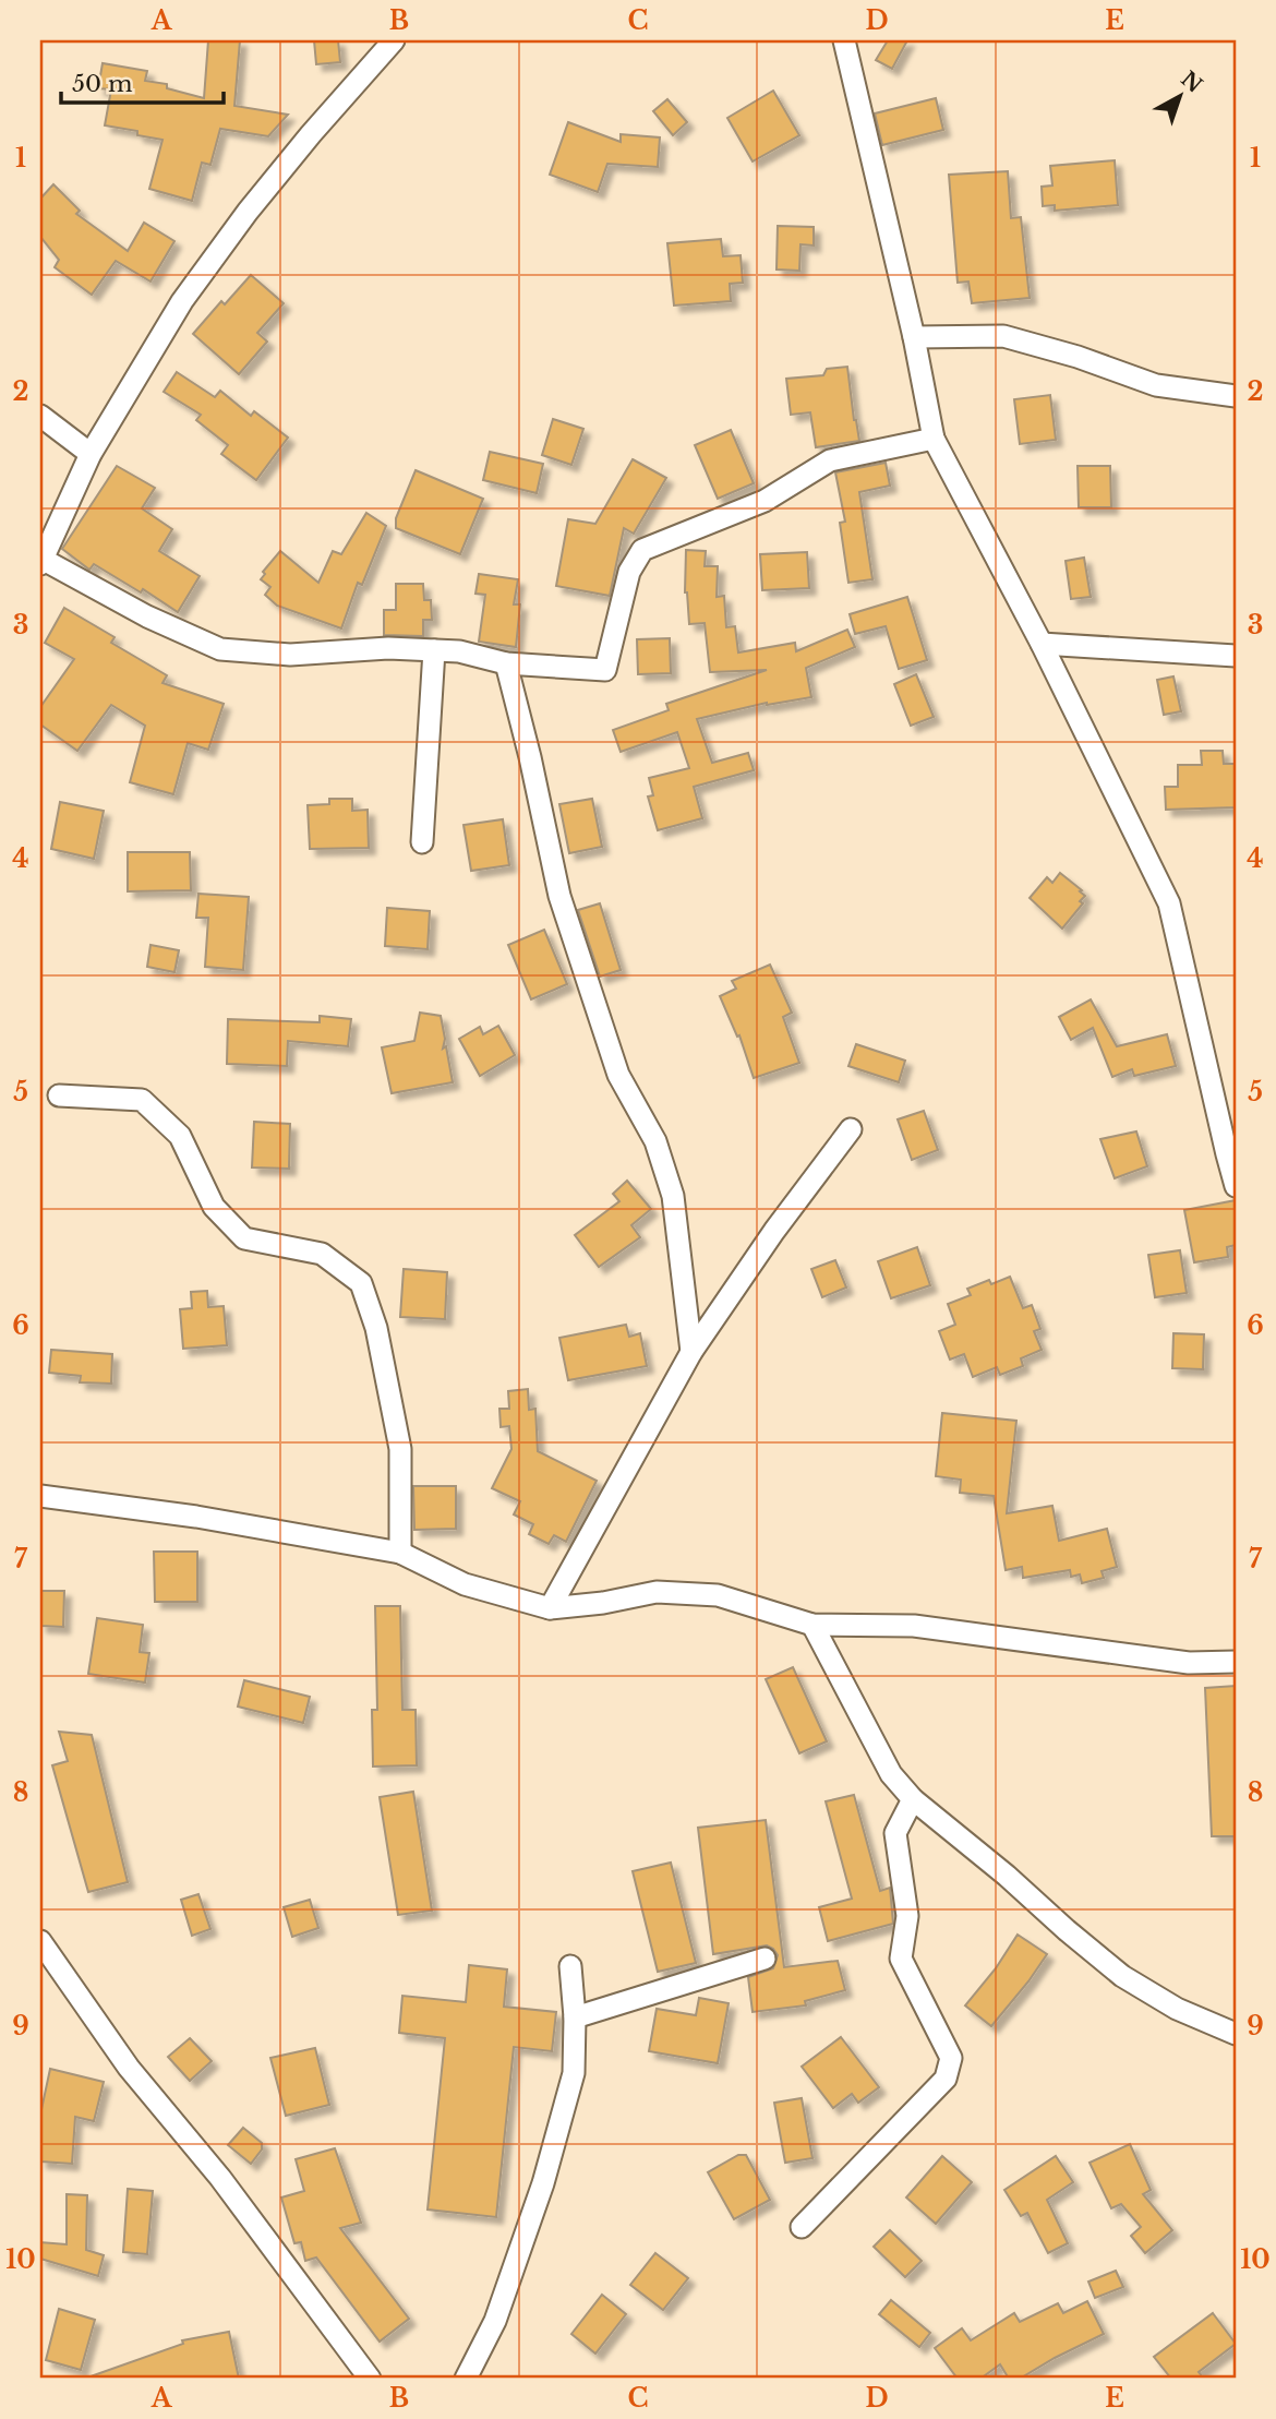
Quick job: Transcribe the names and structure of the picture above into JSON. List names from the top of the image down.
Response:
{
  "scale_bar": "50 m",
  "north": "top right",
  "grid": {
    "columns": [
      "A",
      "B",
      "C",
      "D",
      "E"
    ],
    "rows": [
      "1",
      "2",
      "3",
      "4",
      "5",
      "6",
      "7",
      "8",
      "9",
      "10"
    ]
  }
}
